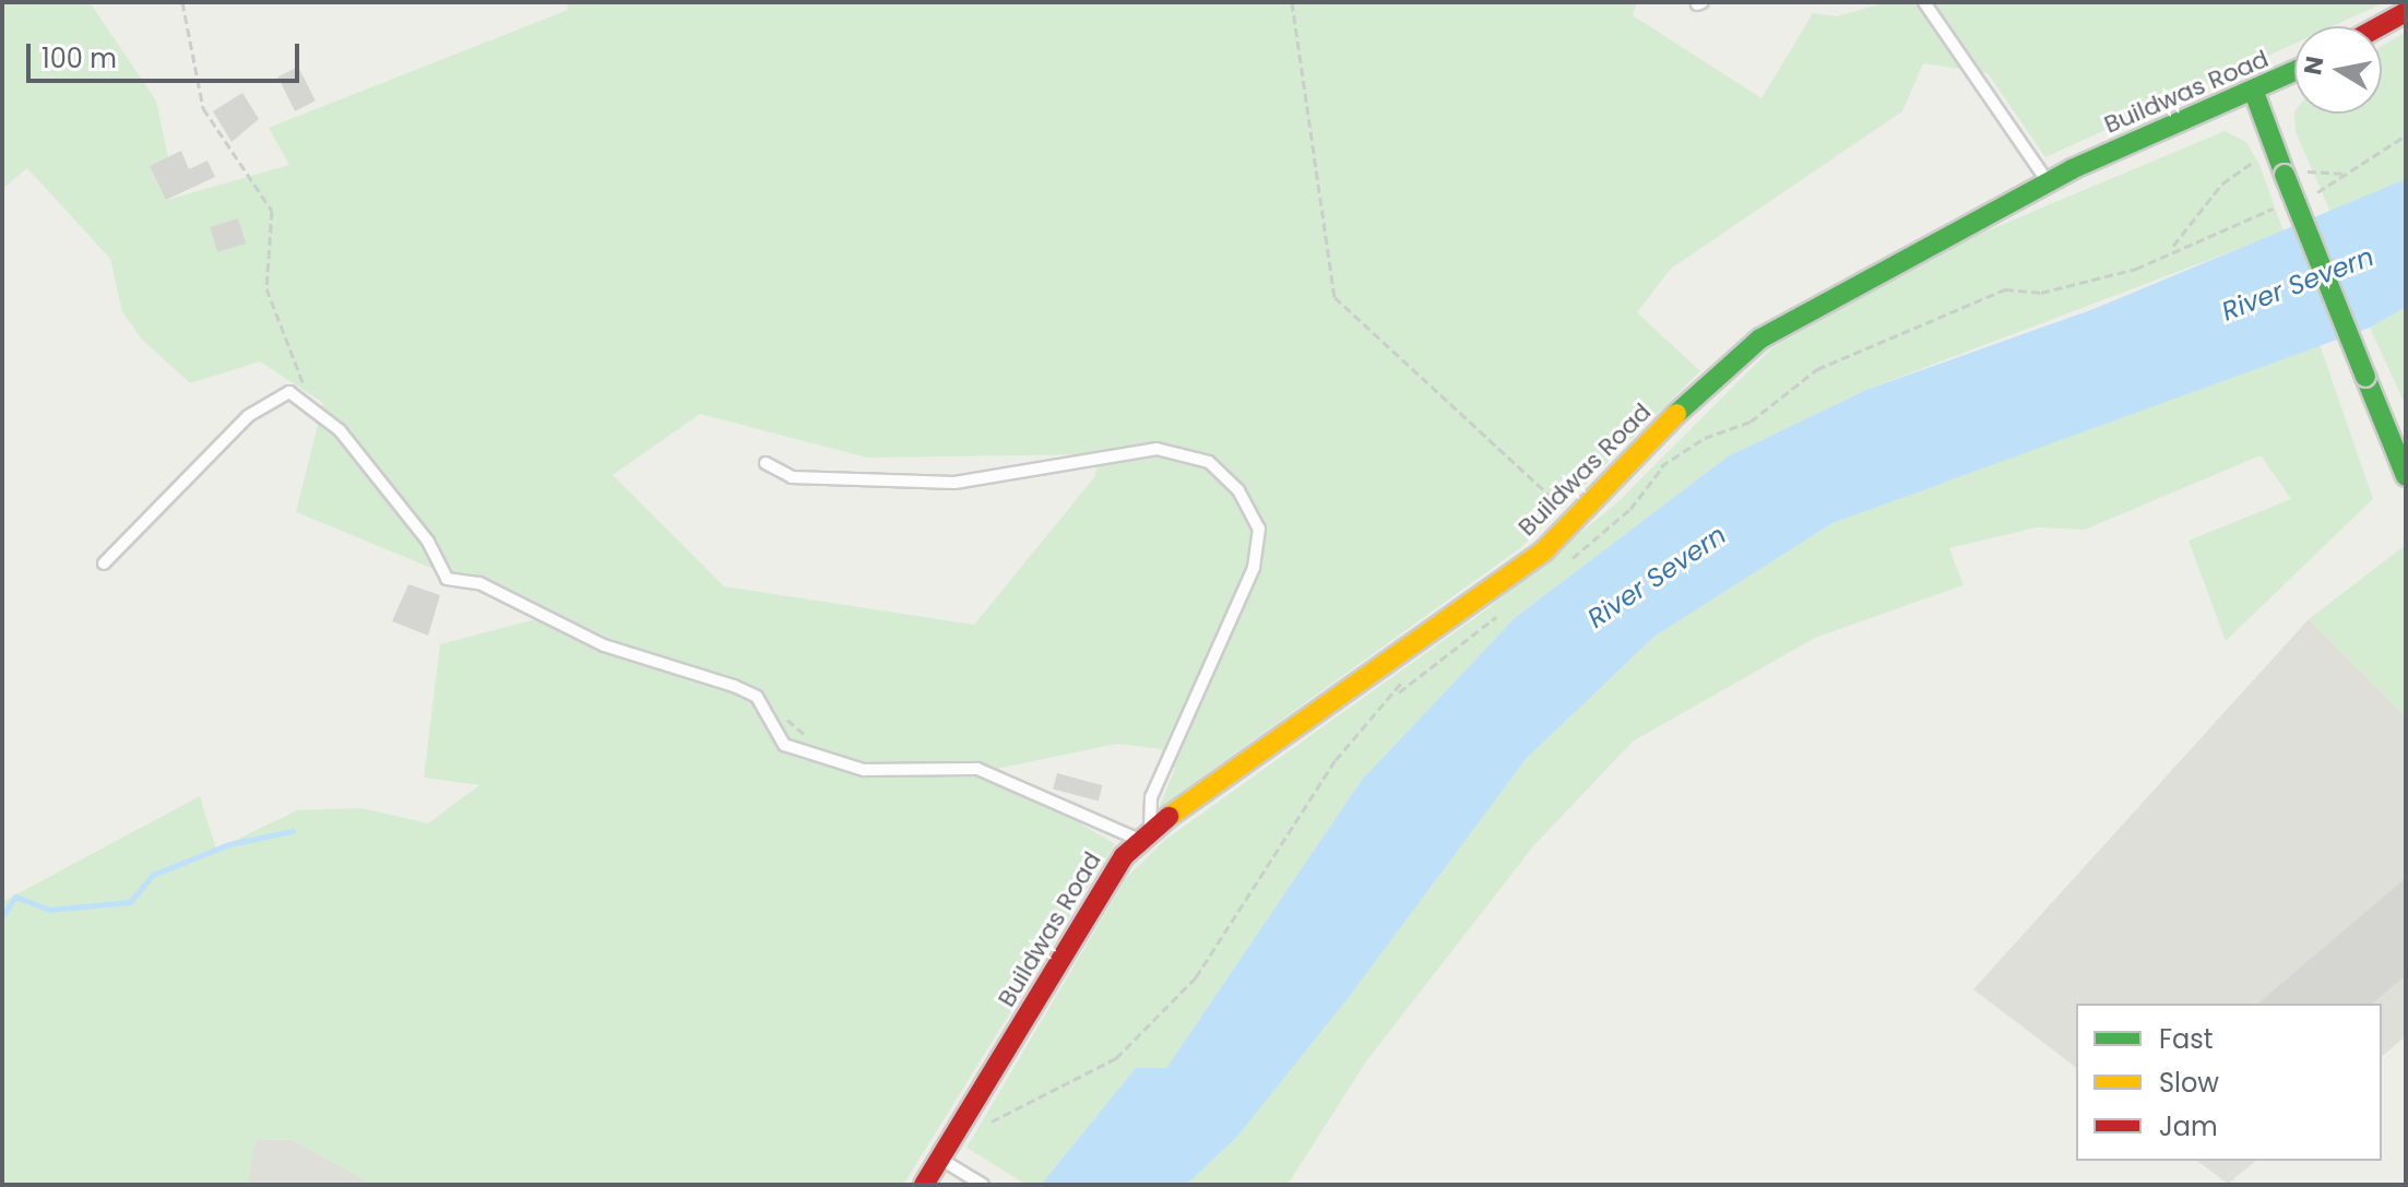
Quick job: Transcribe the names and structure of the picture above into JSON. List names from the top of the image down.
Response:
{
  "streets": {
    "street": ["Buildwas Road"]
  },
  "water": ["River Severn"],
  "legend": ["Fast", "Slow", "Jam"],
  "scale_bar": "100 m",
  "north": "left"
}
